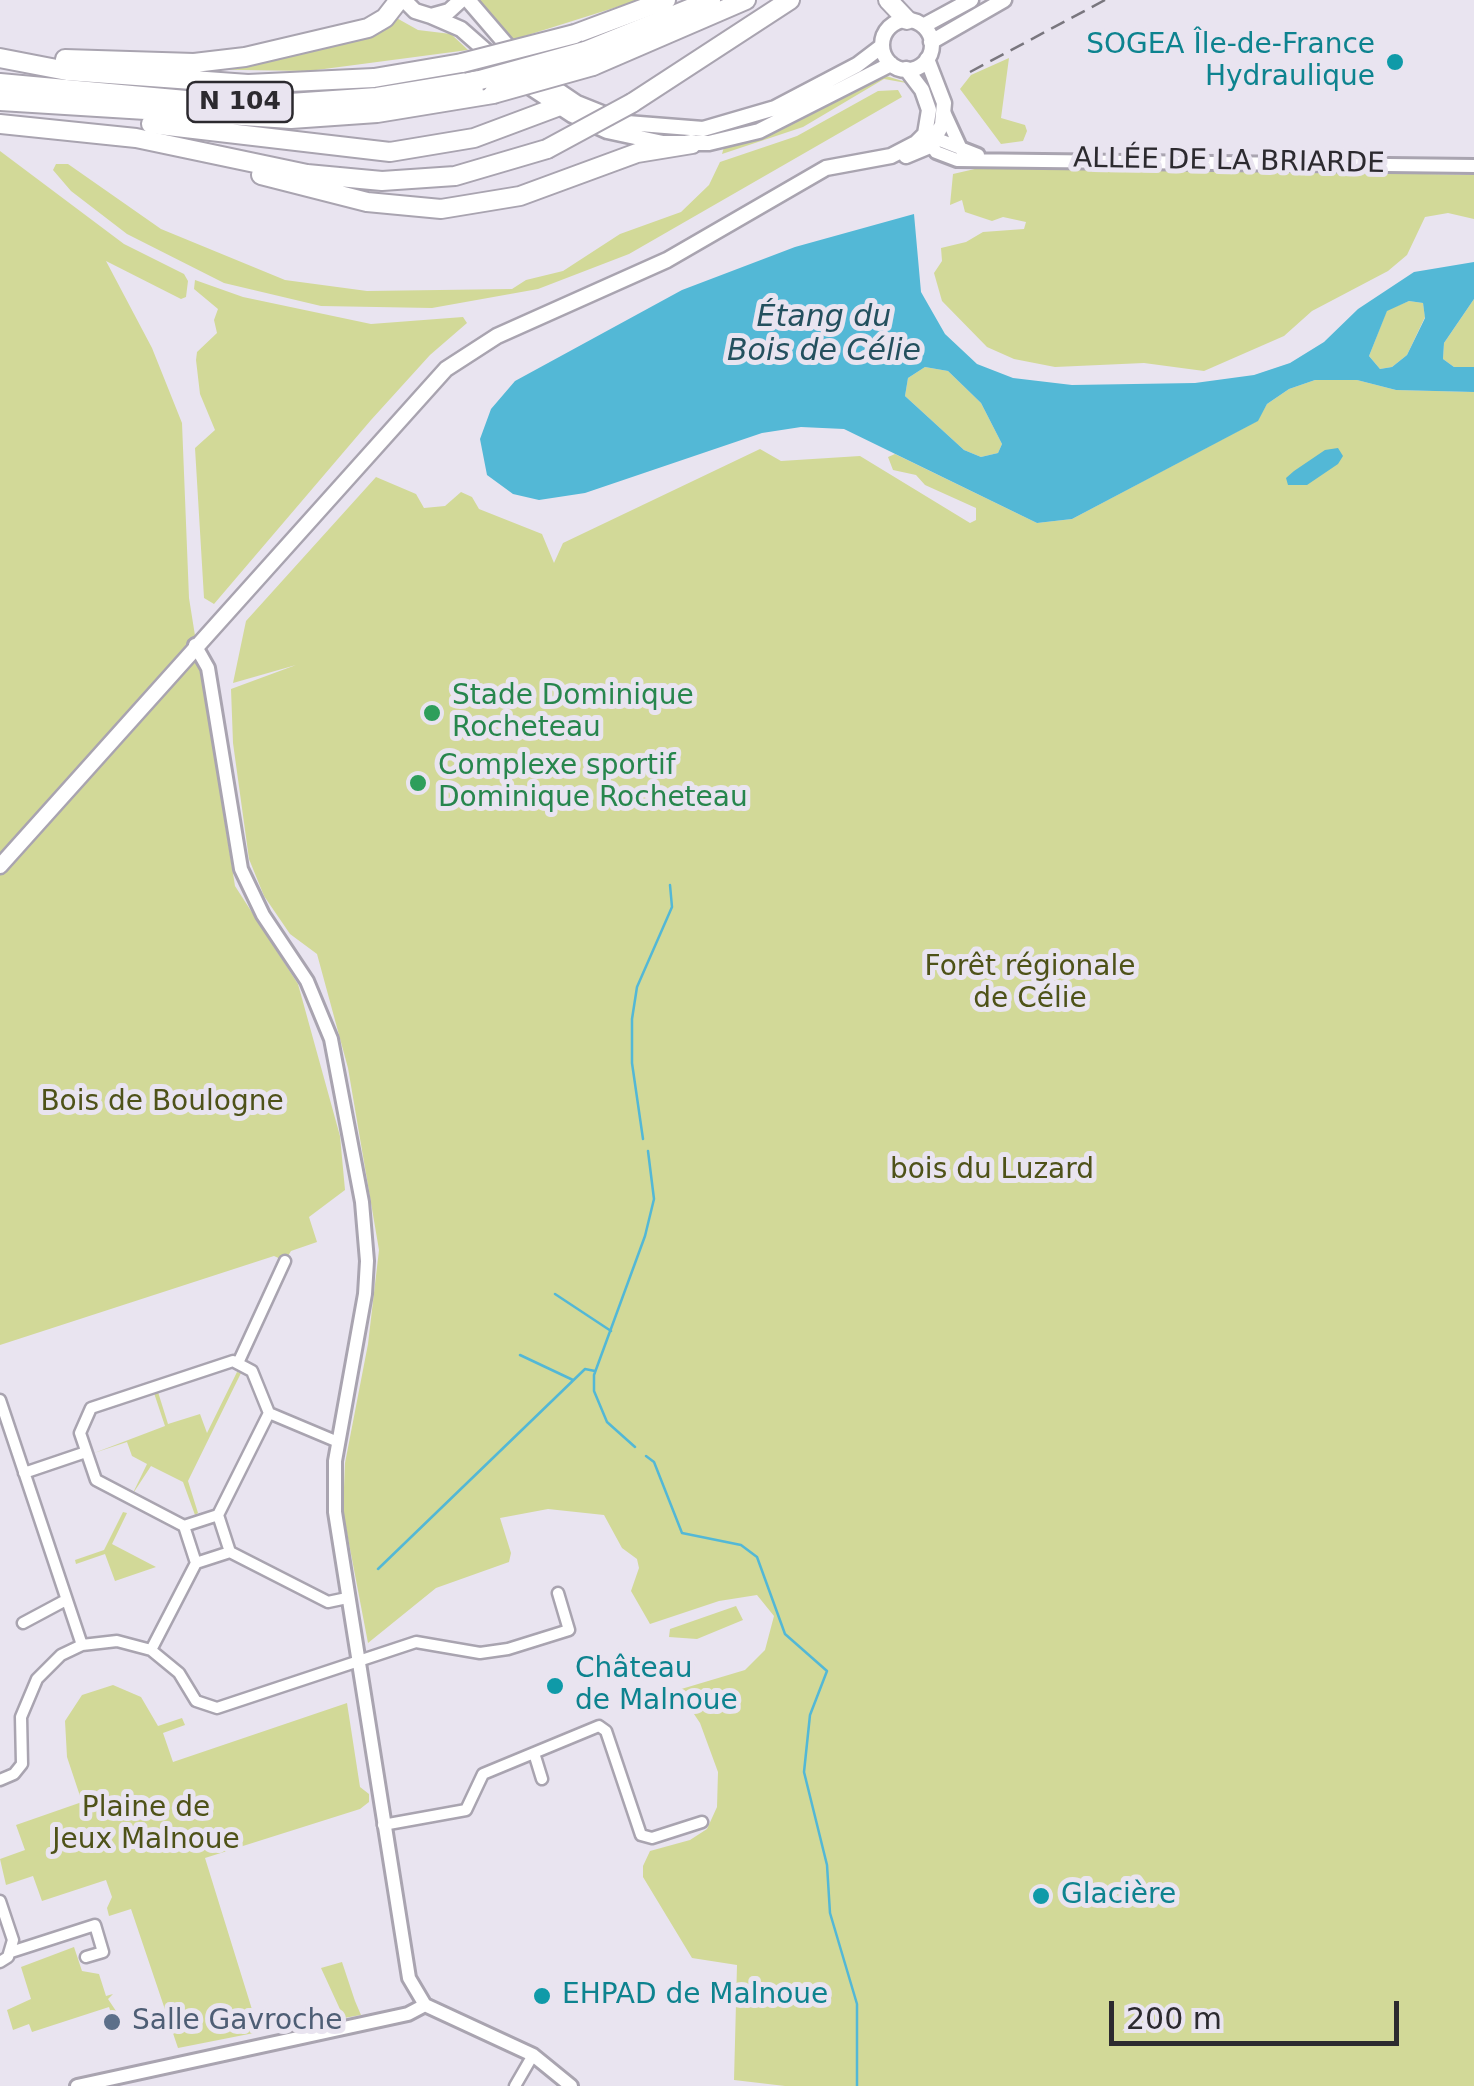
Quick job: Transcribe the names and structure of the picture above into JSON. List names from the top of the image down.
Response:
{
  "streets": {
    "highway": ["N 104"],
    "street": ["ALLÉE DE LA BRIARDE"]
  },
  "water": ["Étang du Bois de Célie"],
  "parks": [
    "Forêt régionale de Célie",
    "Bois de Boulogne",
    "bois du Luzard",
    "Plaine de Jeux Malnoue"
  ],
  "places": [
    "SOGEA Île-de-France Hydraulique",
    "Stade Dominique Rocheteau",
    "Complexe sportif Dominique Rocheteau",
    "Château de Malnoue",
    "Glacière",
    "EHPAD de Malnoue",
    "Salle Gavroche"
  ],
  "scale_bar": "200 m"
}
